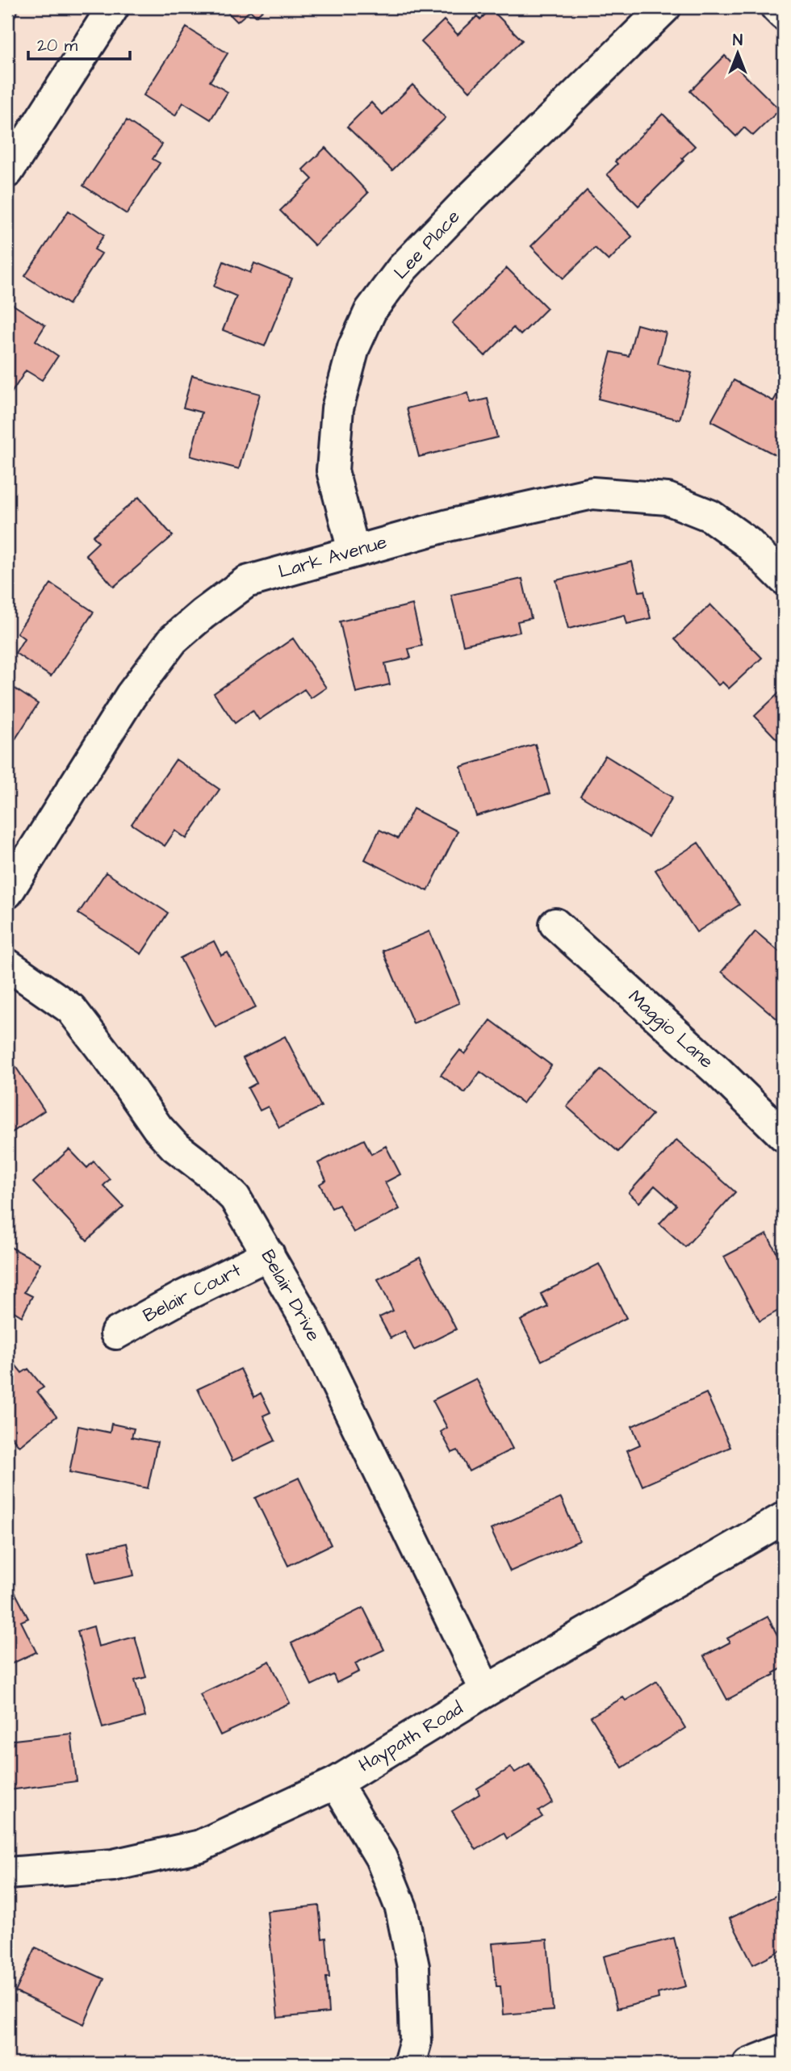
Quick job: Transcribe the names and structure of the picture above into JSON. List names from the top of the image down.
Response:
{
  "streets": {
    "street": [
      "Lee Place",
      "Lark Avenue",
      "Maggio Lane",
      "Belair Court",
      "Belair Drive",
      "Haypath Road"
    ]
  },
  "crossings": [
    ["Lee Place", "Lark Avenue"],
    ["Belair Court", "Belair Drive"],
    ["Belair Drive", "Haypath Road"]
  ],
  "scale_bar": "20 m",
  "north": "top"
}
